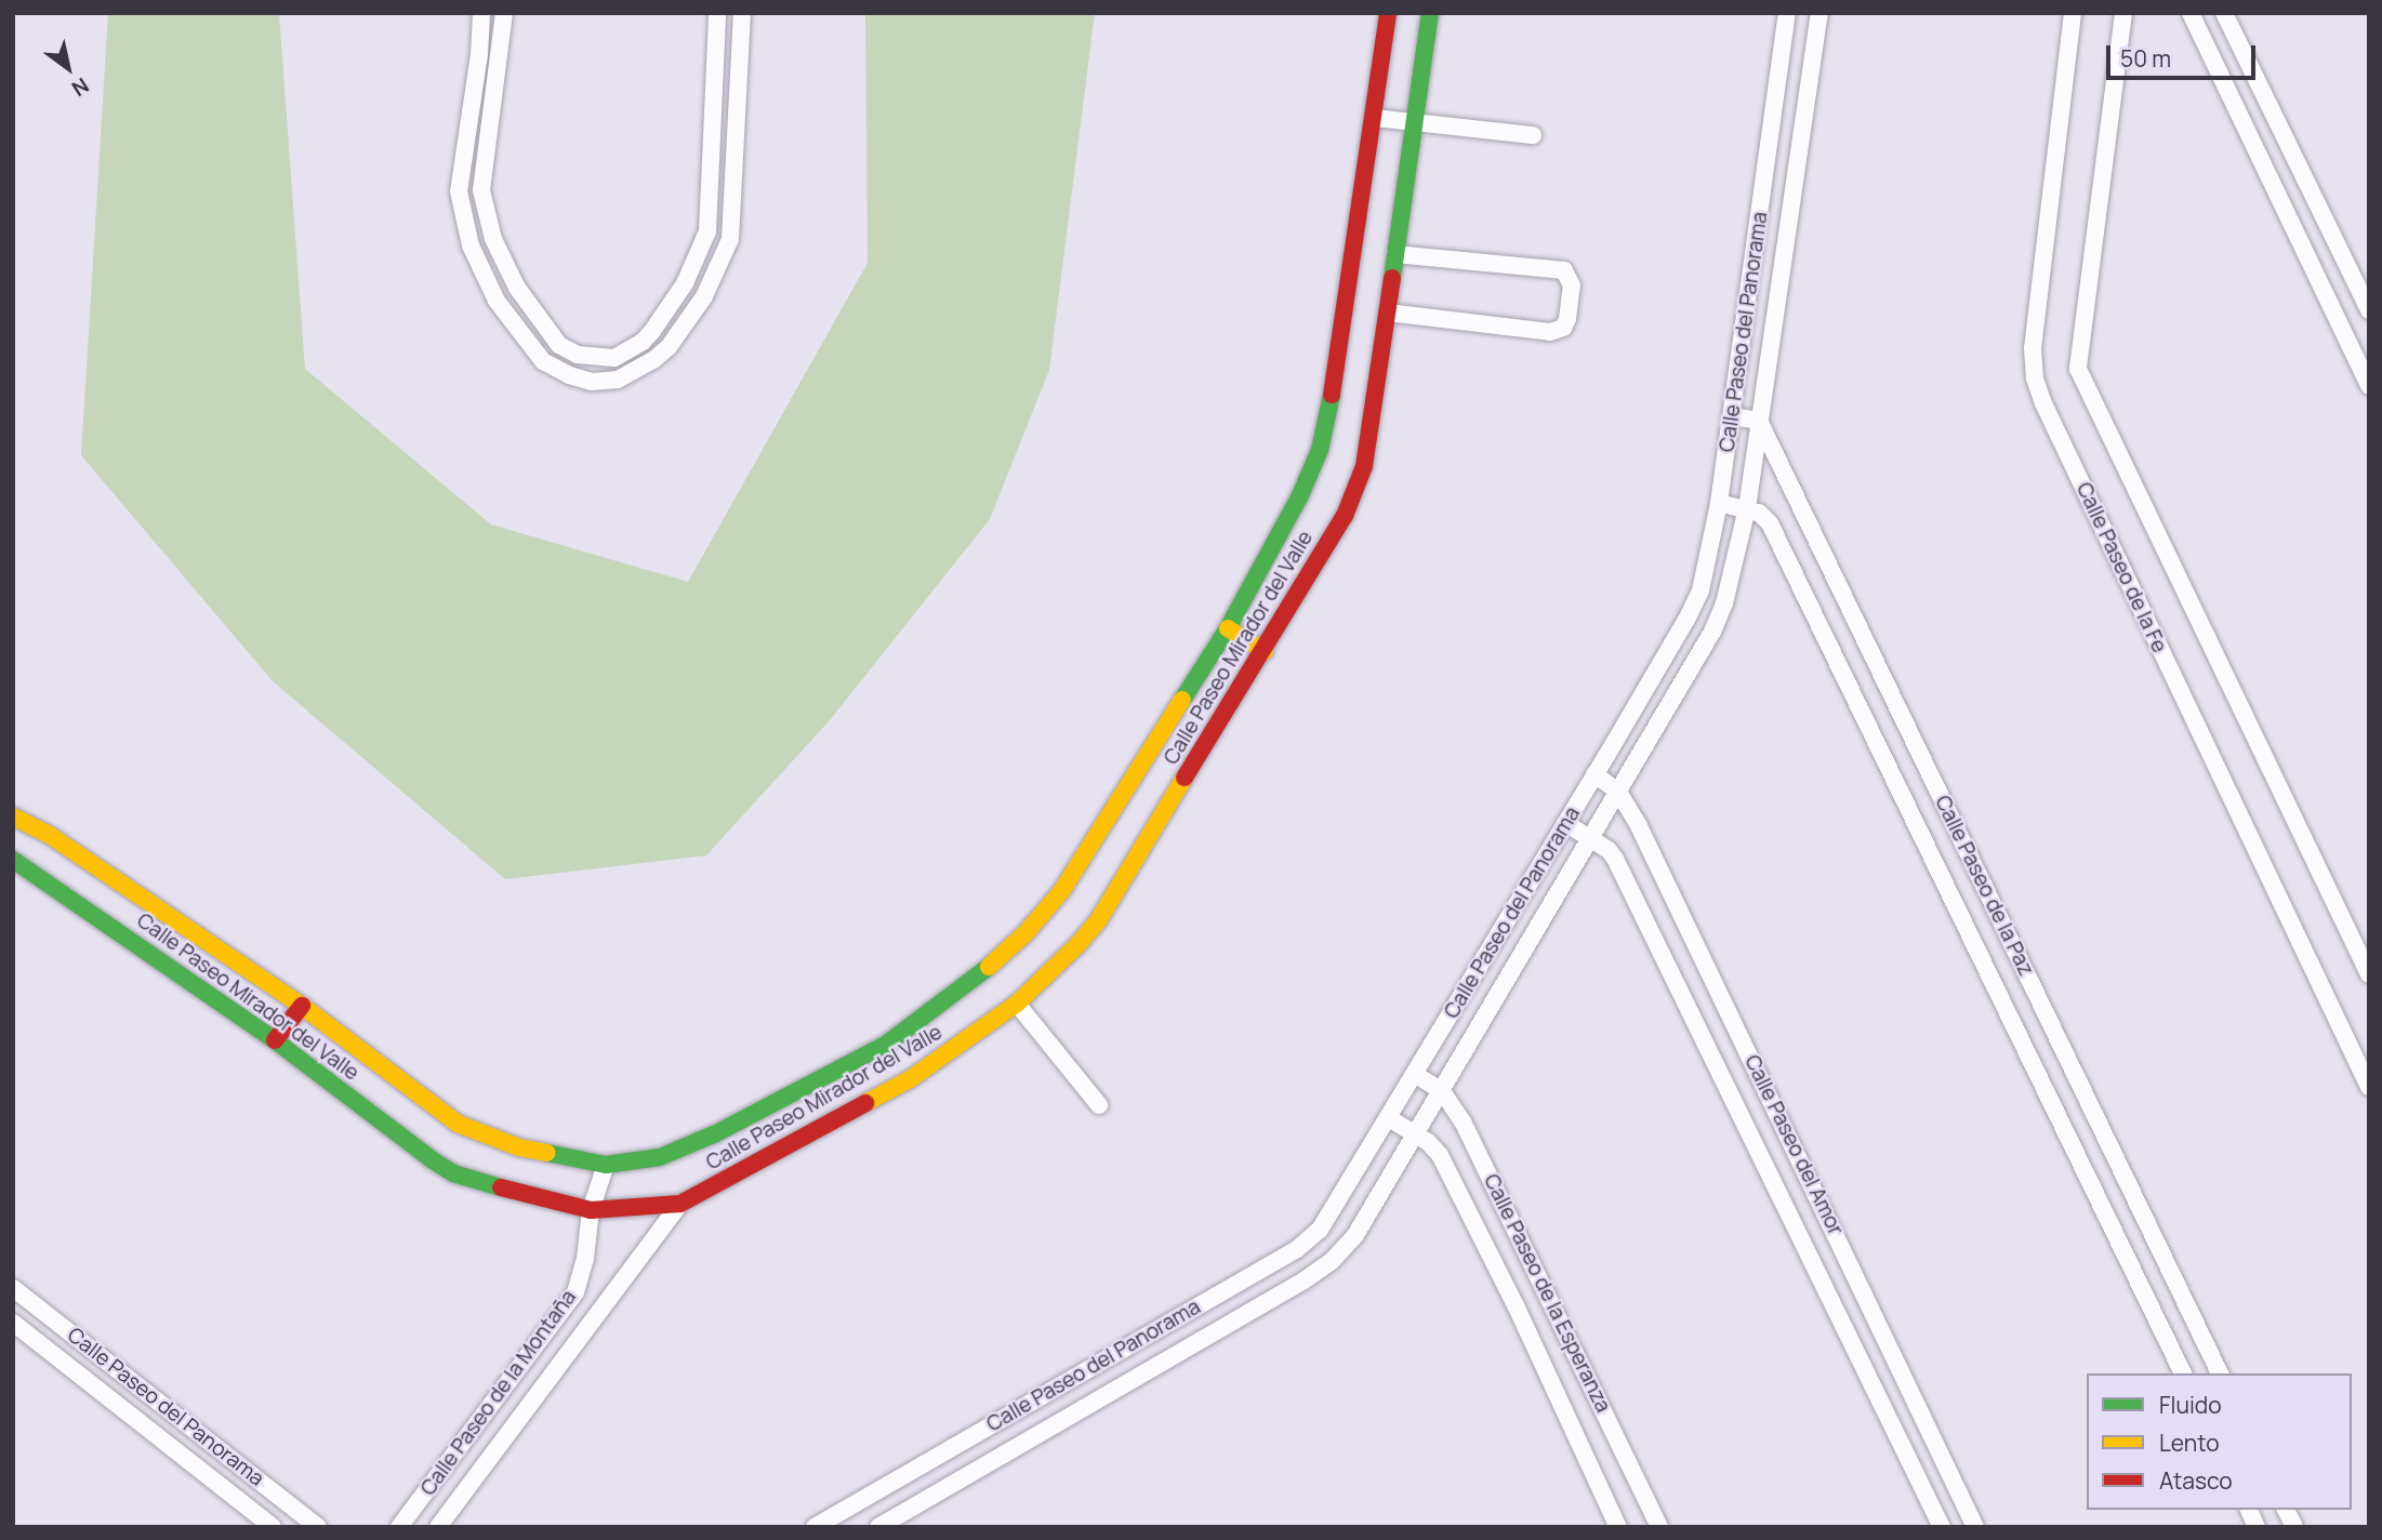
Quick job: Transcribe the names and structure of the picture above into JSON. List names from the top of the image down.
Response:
{
  "streets": {
    "street": [
      "Calle Paseo del Panorama",
      "Calle Paseo de la Fe",
      "Calle Paseo Mirador del Valle",
      "Calle Paseo de la Paz",
      "Calle Paseo del Amor",
      "Calle Paseo de la Esperanza",
      "Calle Paseo de la Montaña"
    ]
  },
  "crossings": [
    ["Calle Paseo del Panorama", "Calle Paseo de la Paz"],
    ["Calle Paseo del Panorama", "Calle Paseo del Amor"],
    ["Calle Paseo del Panorama", "Calle Paseo de la Esperanza"],
    ["Calle Paseo Mirador del Valle", "Calle Paseo de la Montaña"]
  ],
  "legend": ["Fluido", "Lento", "Atasco"],
  "scale_bar": "50 m",
  "north": "bottom right"
}
